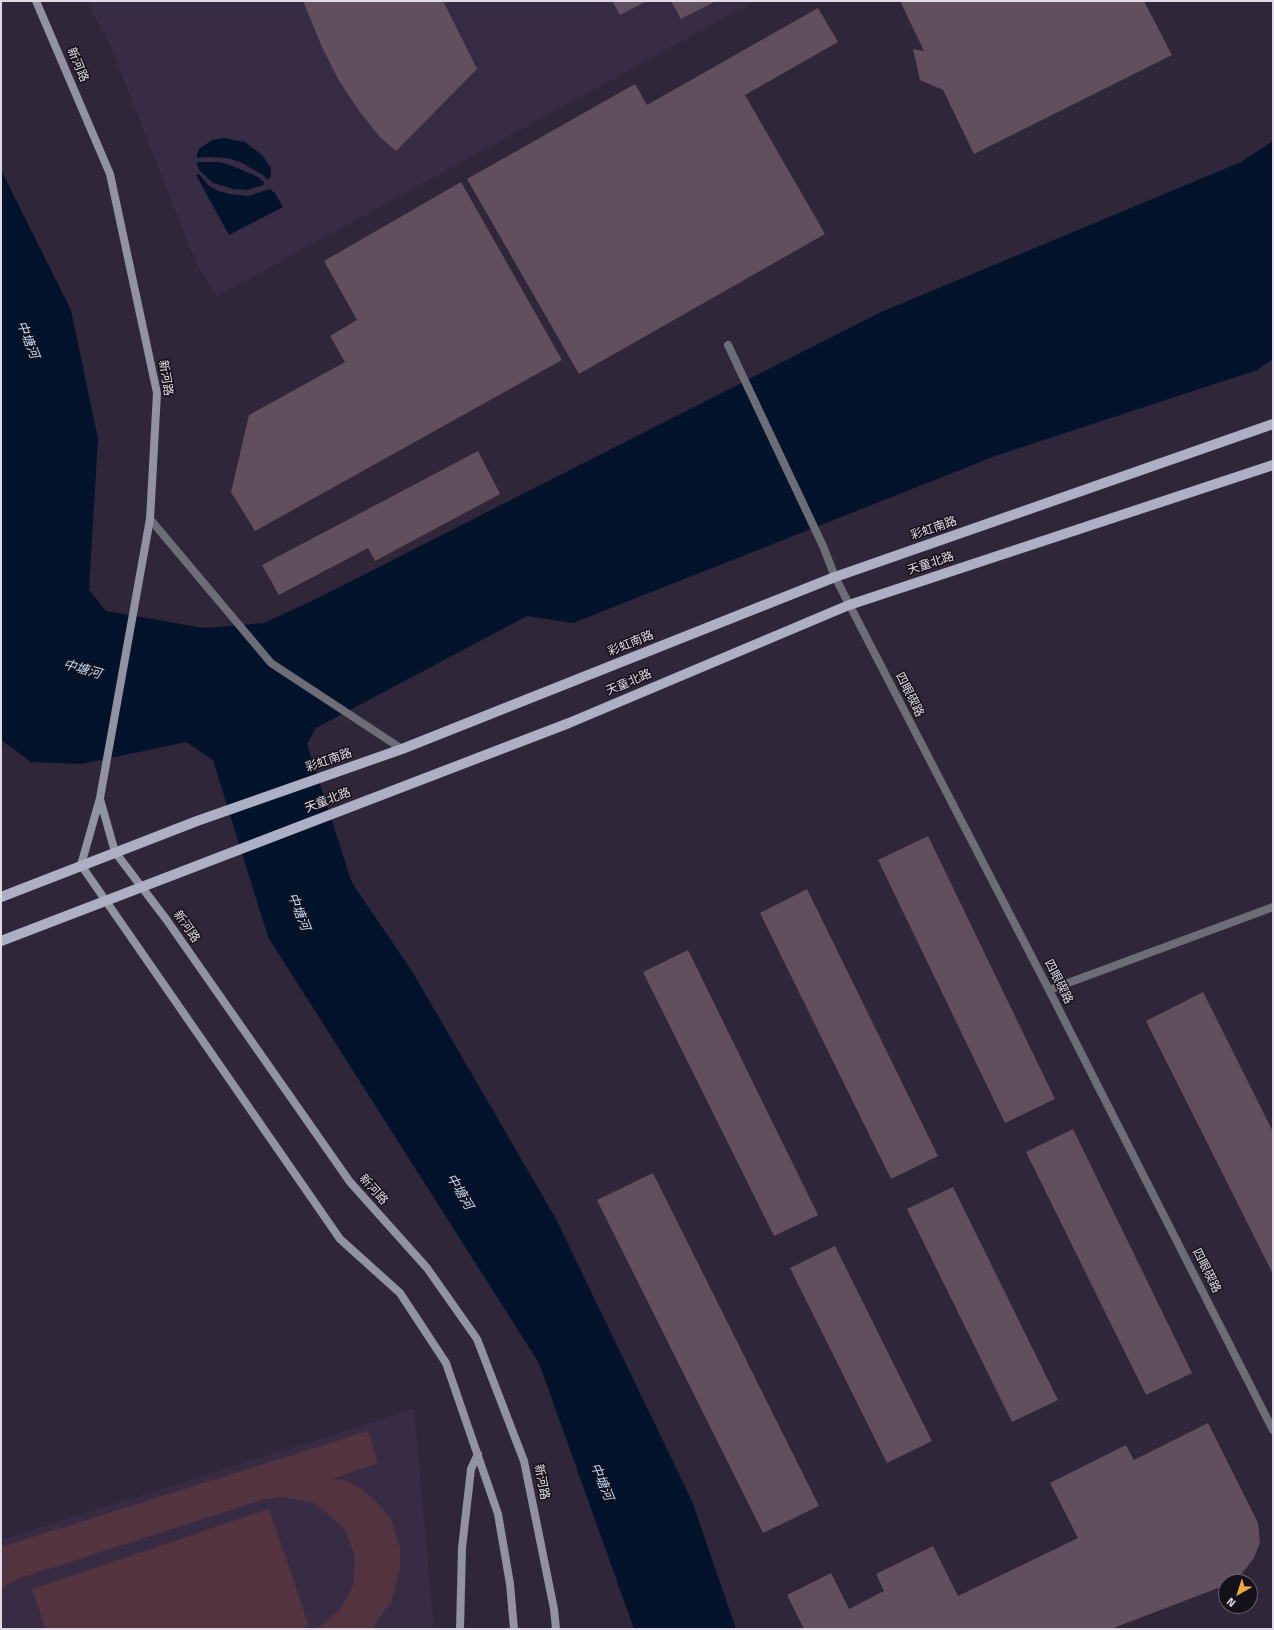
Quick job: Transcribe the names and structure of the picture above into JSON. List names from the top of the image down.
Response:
{
  "streets": {
    "main road": ["新河路", "彩虹南路", "天童北路"],
    "street": ["四眼碶路"]
  },
  "crossings": [
    ["新河路", "彩虹南路"],
    ["新河路", "天童北路"],
    ["彩虹南路", "四眼碶路"],
    ["天童北路", "四眼碶路"]
  ],
  "water": ["中塘河"],
  "north": "bottom left"
}
